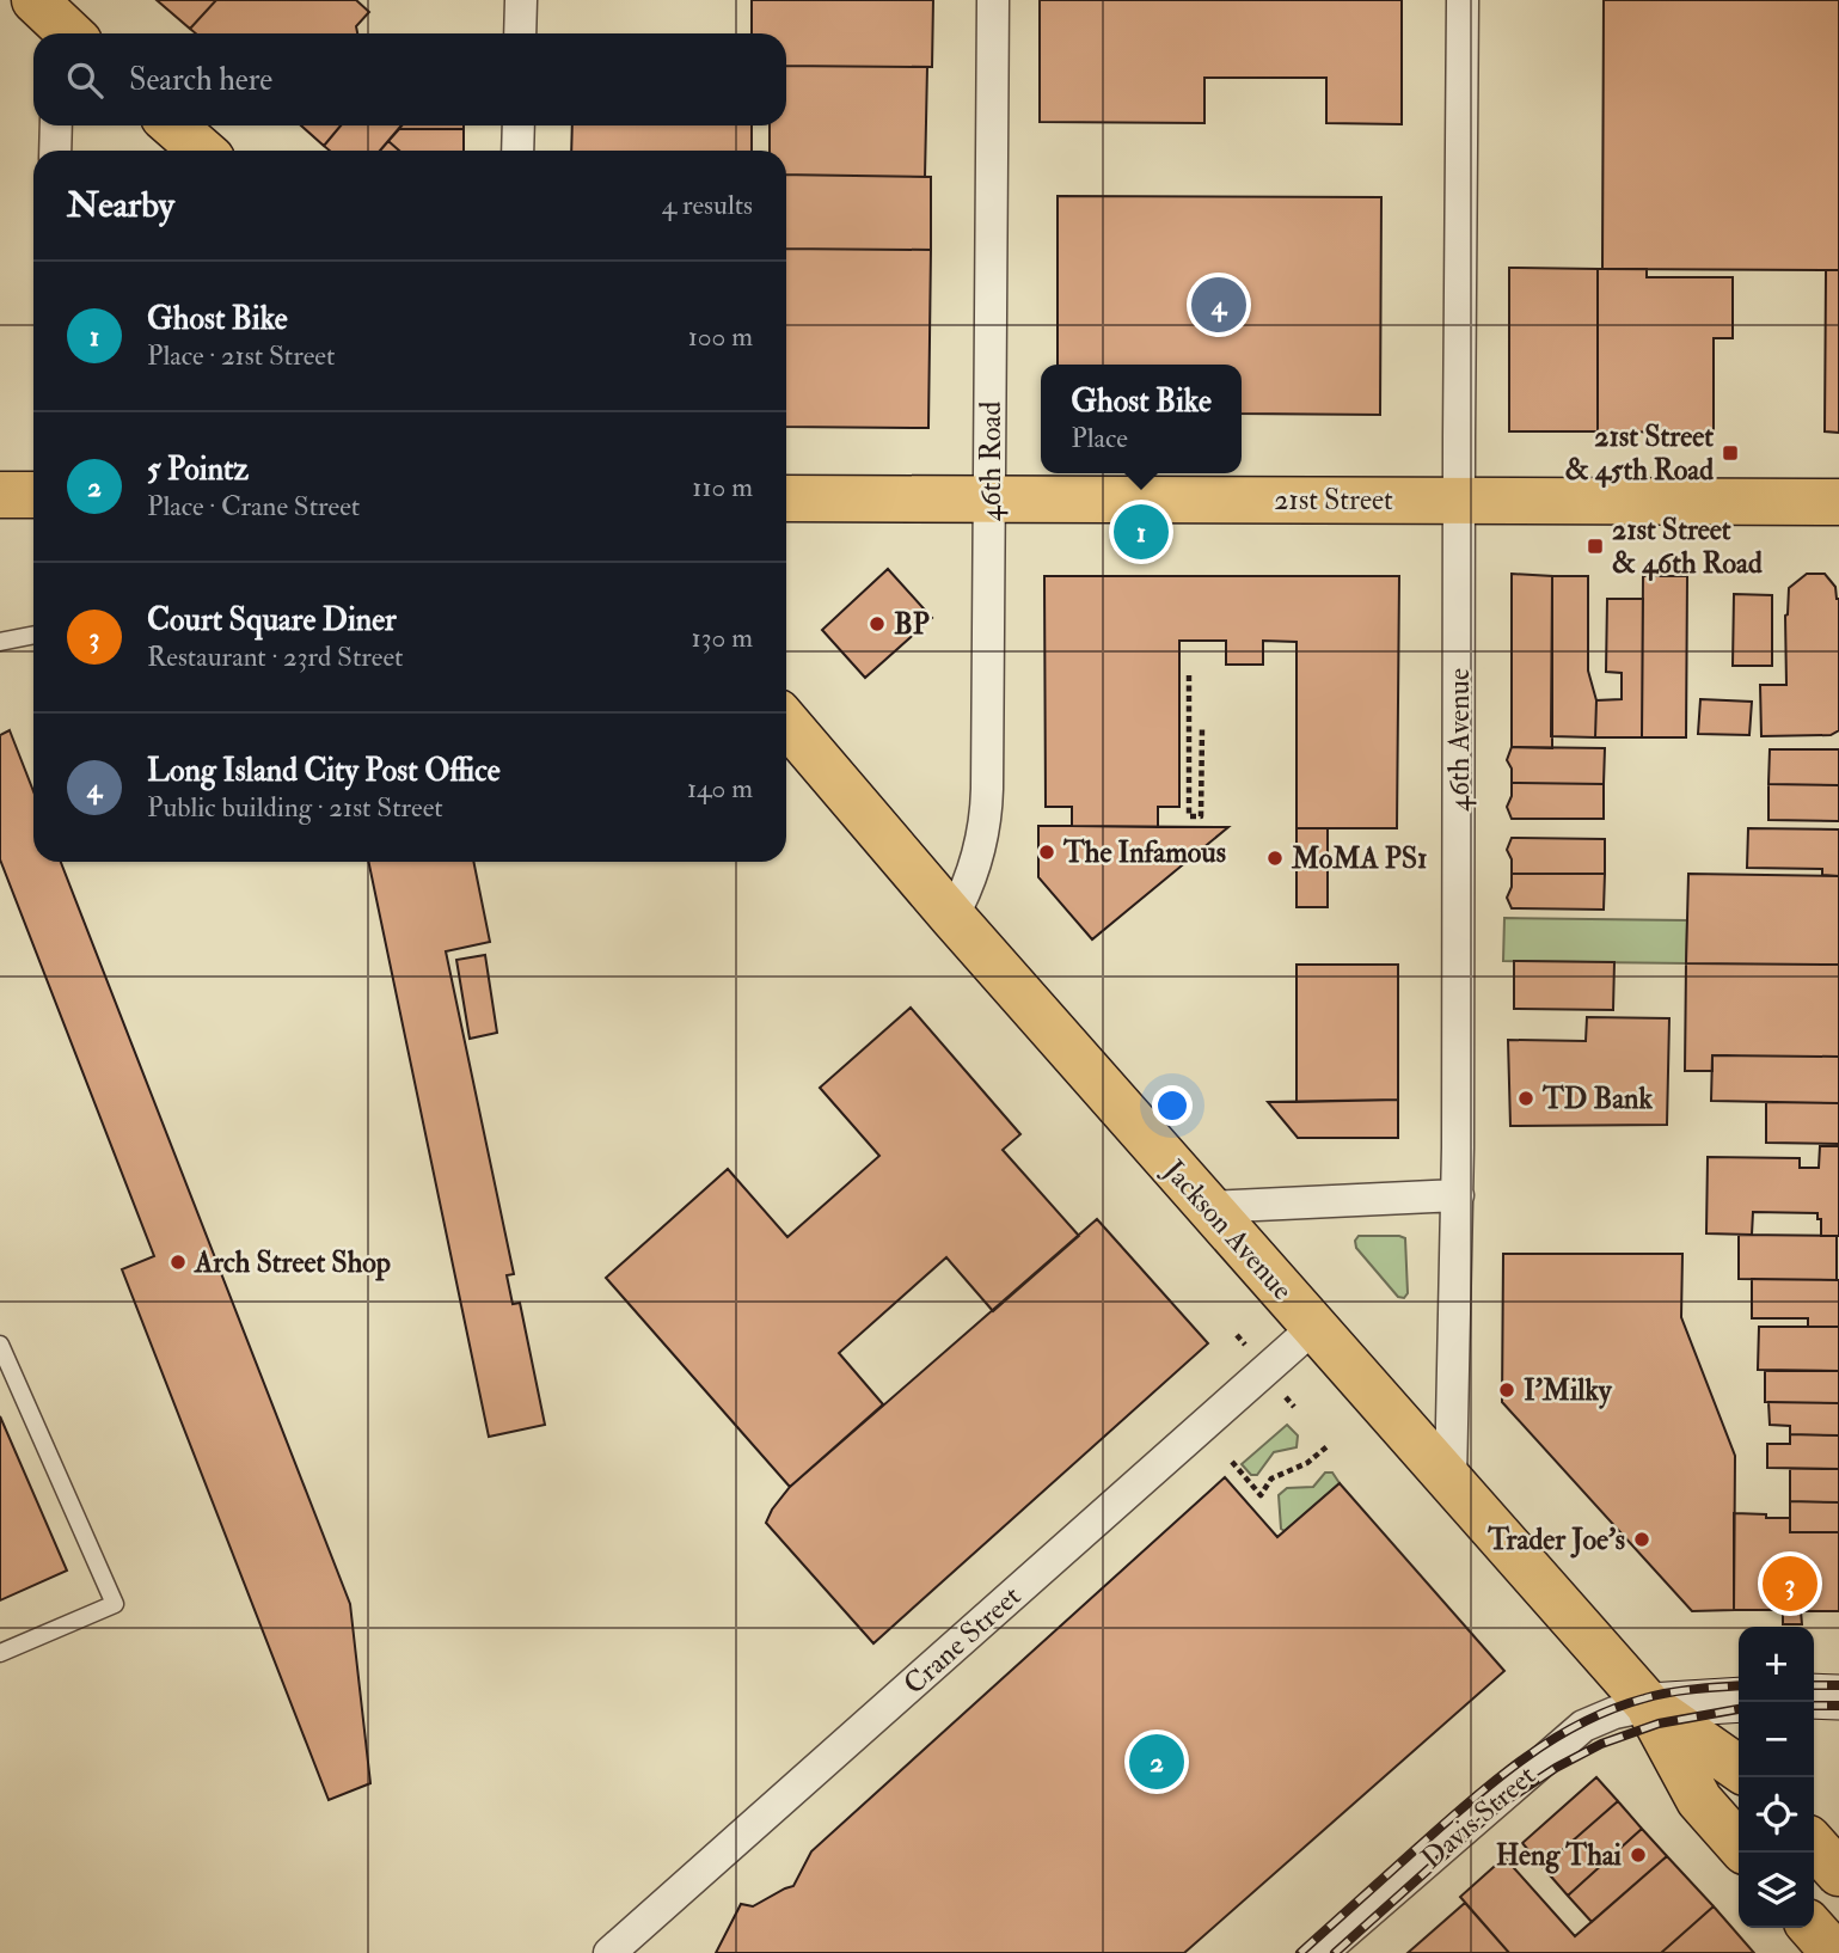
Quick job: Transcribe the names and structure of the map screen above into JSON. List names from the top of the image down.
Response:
{
  "streets": {
    "main road": ["21st Street", "Jackson Avenue"],
    "street": [
      "46th Road",
      "46th Avenue",
      "Crane Street",
      "Davis Street"
    ]
  },
  "crossings": [
    ["46th Road", "21st Street"],
    ["46th Road", "Jackson Avenue"],
    ["21st Street", "46th Avenue"],
    ["46th Avenue", "Jackson Avenue"],
    ["Jackson Avenue", "Crane Street"],
    ["Jackson Avenue", "Davis Street"]
  ],
  "places": {
    "transit": ["21st Street & 45th Road", "21st Street & 46th Road"],
    "other": [
      "BP",
      "The Infamous",
      "MoMA PS1",
      "TD Bank",
      "Arch Street Shop",
      "I'Milky",
      "Trader Joe's",
      "Heng Thai"
    ]
  },
  "page": {
    "search": "Search here",
    "heading": ["Nearby", "4 results"],
    "list": [
      {
        "mark": "1",
        "name": "Ghost Bike",
        "note": "Place · 21st Street",
        "value": "100 m"
      },
      {
        "mark": "2",
        "name": "5 Pointz",
        "note": "Place · Crane Street",
        "value": "110 m"
      },
      {
        "mark": "3",
        "name": "Court Square Diner",
        "note": "Restaurant · 23rd Street",
        "value": "130 m"
      },
      {
        "mark": "4",
        "name": "Long Island City Post Office",
        "note": "Public building · 21st Street",
        "value": "140 m"
      }
    ],
    "pins": [
      "4",
      "1",
      "3",
      "2"
    ],
    "popup": ["Ghost Bike", "Place"],
    "map_buttons": ["+", "−"]
  }
}
